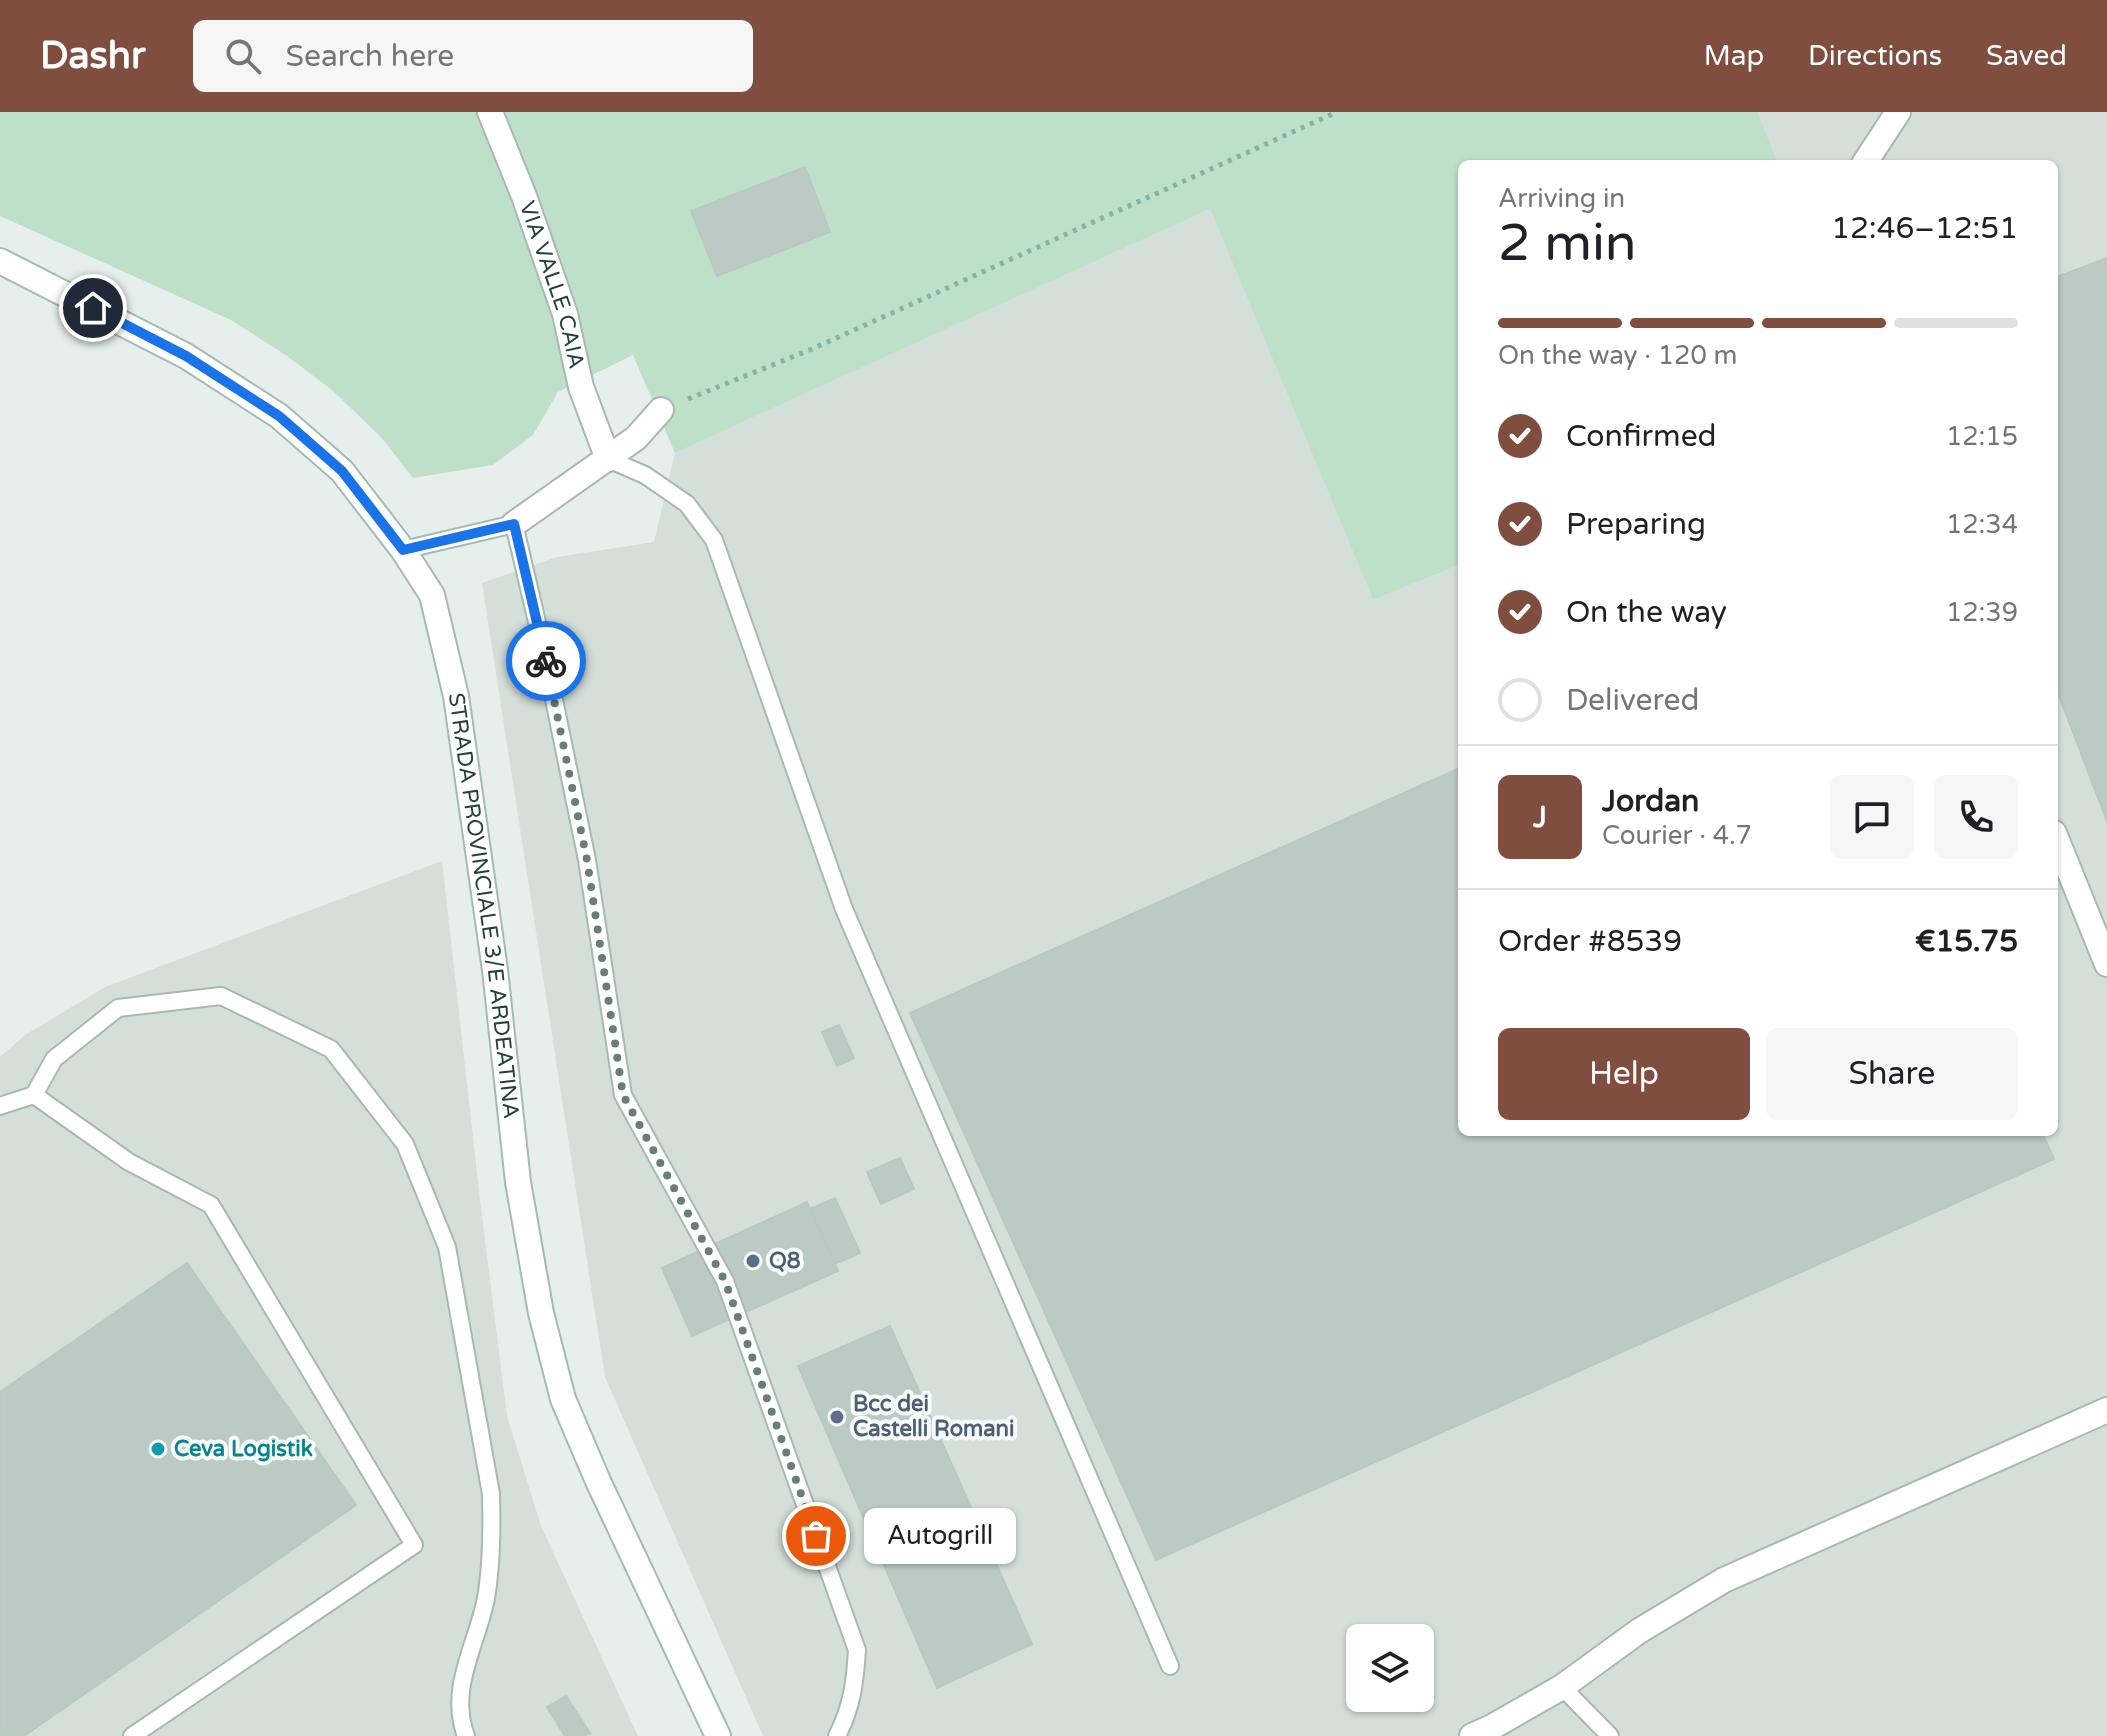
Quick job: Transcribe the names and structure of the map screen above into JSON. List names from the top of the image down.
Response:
{
  "streets": {
    "main road": ["VIA VALLE CAIA", "STRADA PROVINCIALE 3/E ARDEATINA"]
  },
  "places": [
    "Q8",
    "Bcc dei Castelli Romani",
    "Ceva Logistik",
    "Autogrill"
  ],
  "page": {
    "header": "Dashr",
    "search": "Search here",
    "nav": ["Map", "Directions", "Saved"],
    "heading": ["2 min", "Arriving in", "12:46–12:51"],
    "panel": [
      "Jordan",
      "Courier · 4.7",
      "Order #8539",
      "€15.75"
    ],
    "bar": "On the way · 120 m",
    "list": [
      ["Confirmed", "12:15"],
      ["Preparing", "12:34"],
      ["On the way", "12:39"],
      "Delivered"
    ],
    "round": "J",
    "buttons": ["Help", "Share"],
    "bubble": "Autogrill"
  }
}
